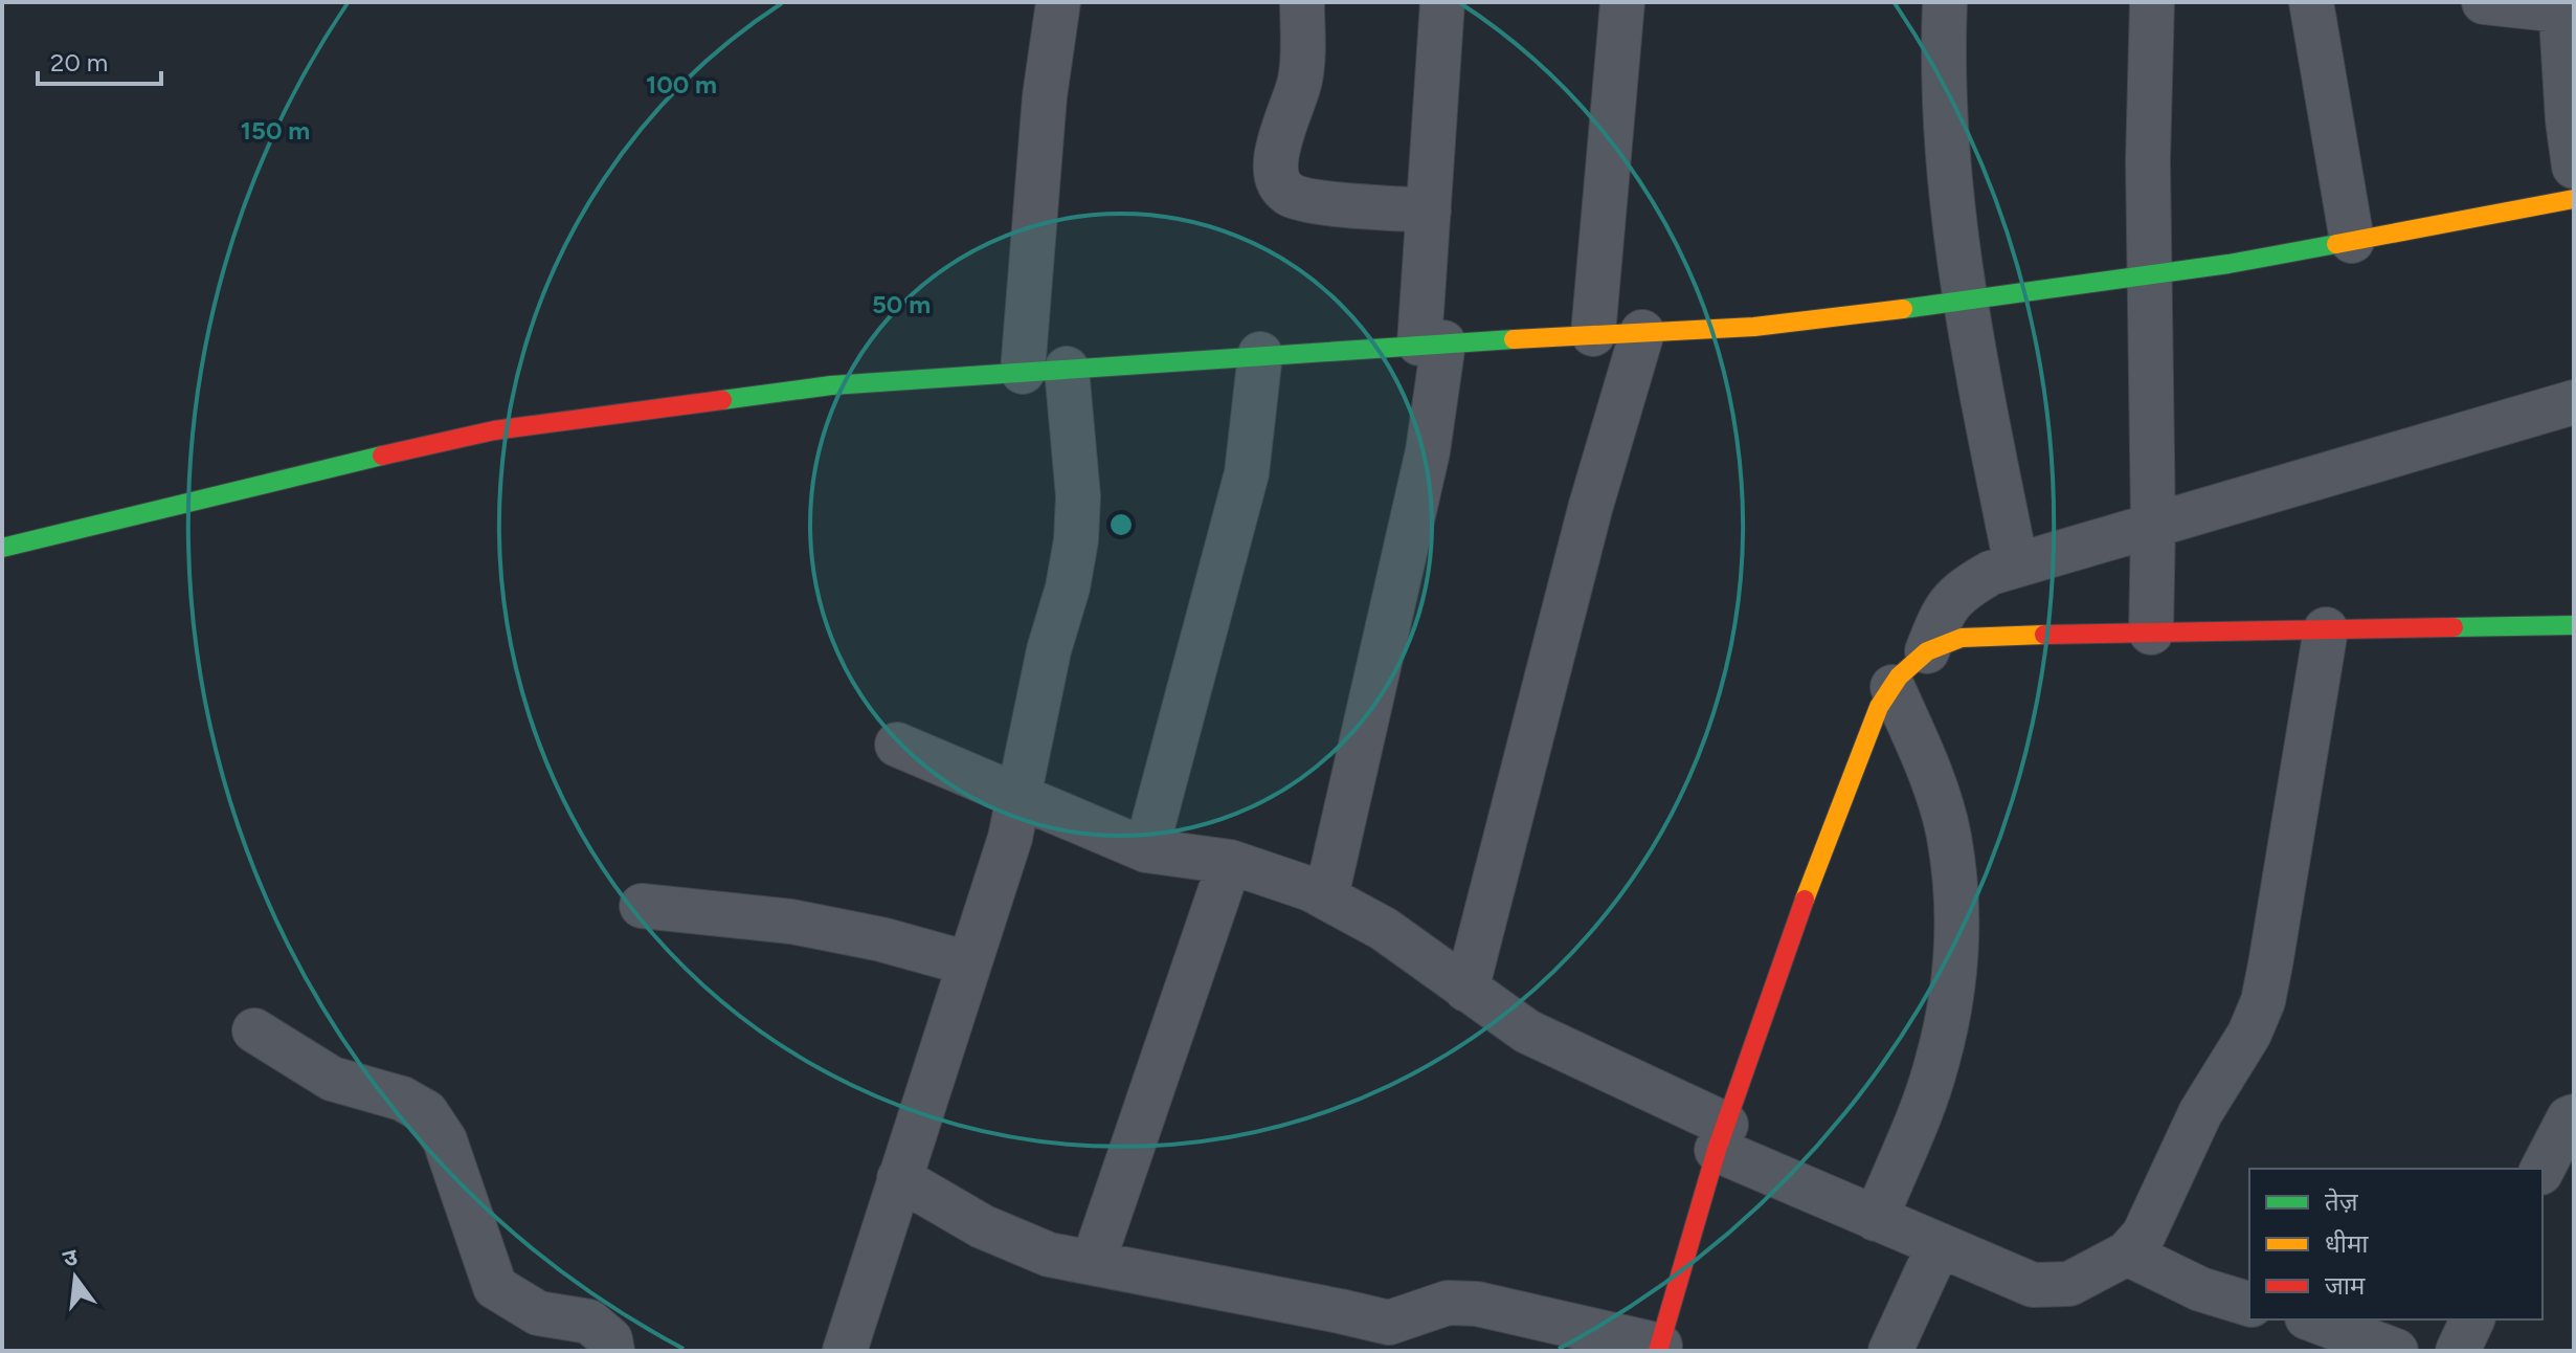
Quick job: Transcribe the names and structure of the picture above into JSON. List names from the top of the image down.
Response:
{
  "legend": ["तेज़", "धीमा", "जाम"],
  "scale_bar": "20 m",
  "north": "top",
  "rings": ["100 m", "150 m", "50 m"]
}
